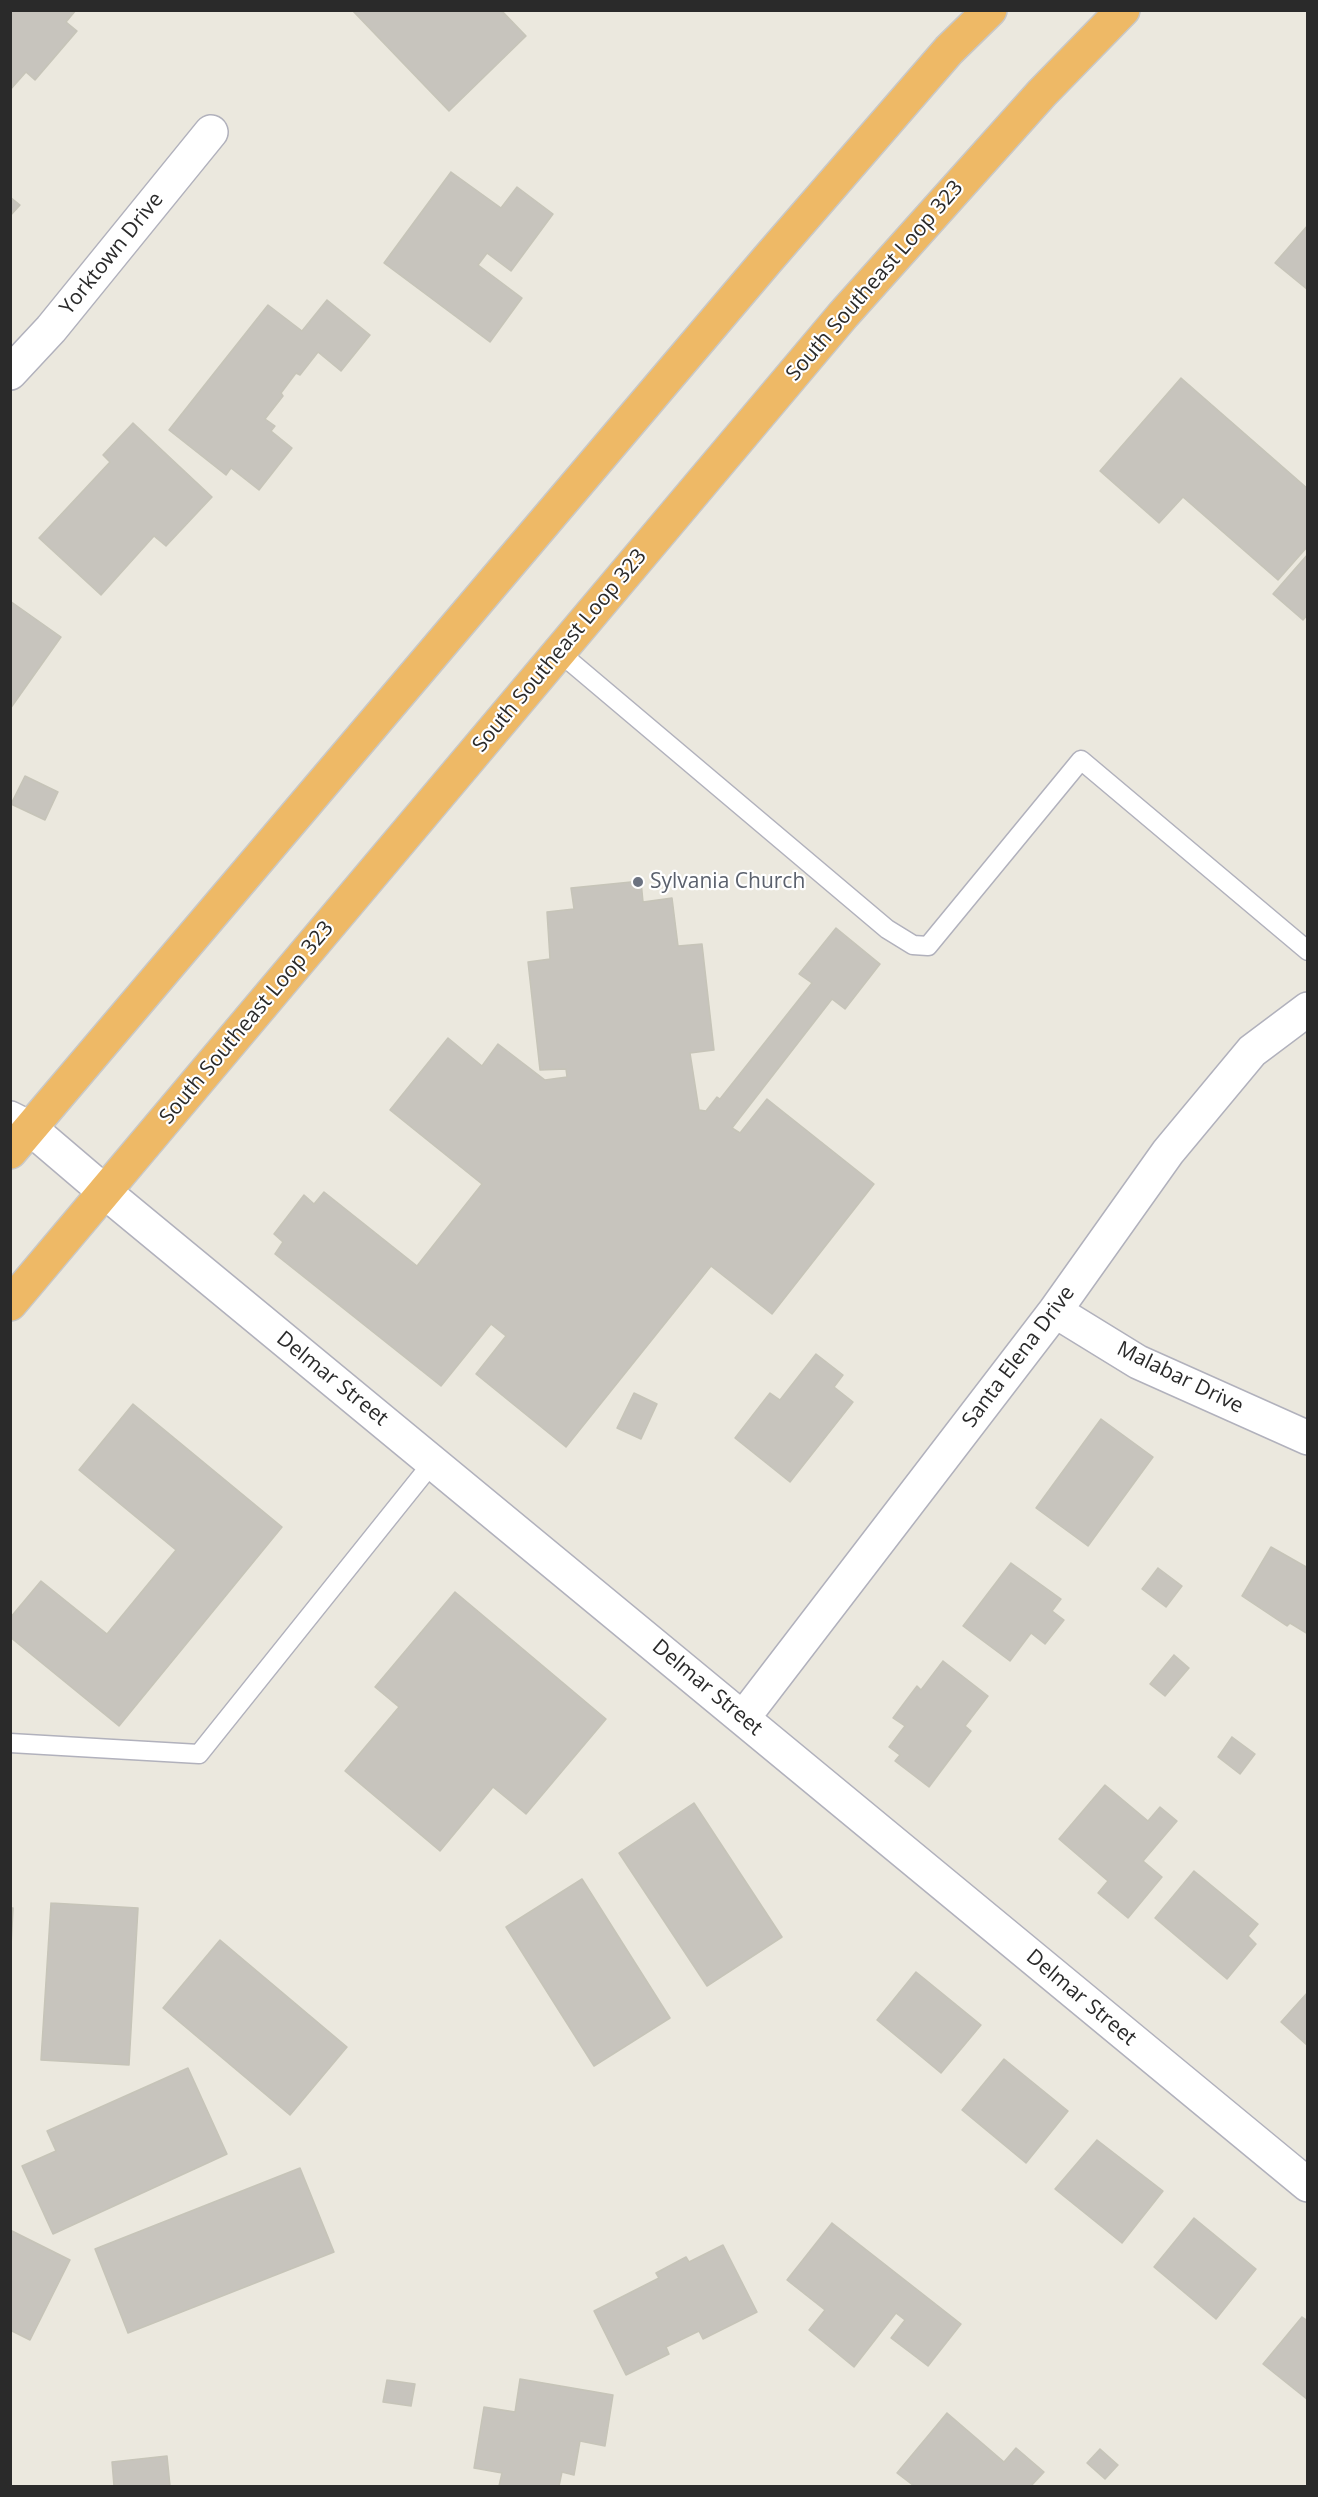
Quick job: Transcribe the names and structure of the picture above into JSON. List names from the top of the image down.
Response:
{
  "streets": {
    "highway": ["South Southeast Loop 323"],
    "street": [
      "Yorktown Drive",
      "Santa Elena Drive",
      "Malabar Drive",
      "Delmar Street"
    ]
  },
  "crossings": [
    ["South Southeast Loop 323", "Delmar Street"],
    ["Santa Elena Drive", "Malabar Drive"],
    ["Santa Elena Drive", "Delmar Street"]
  ],
  "places": ["Sylvania Church"]
}
